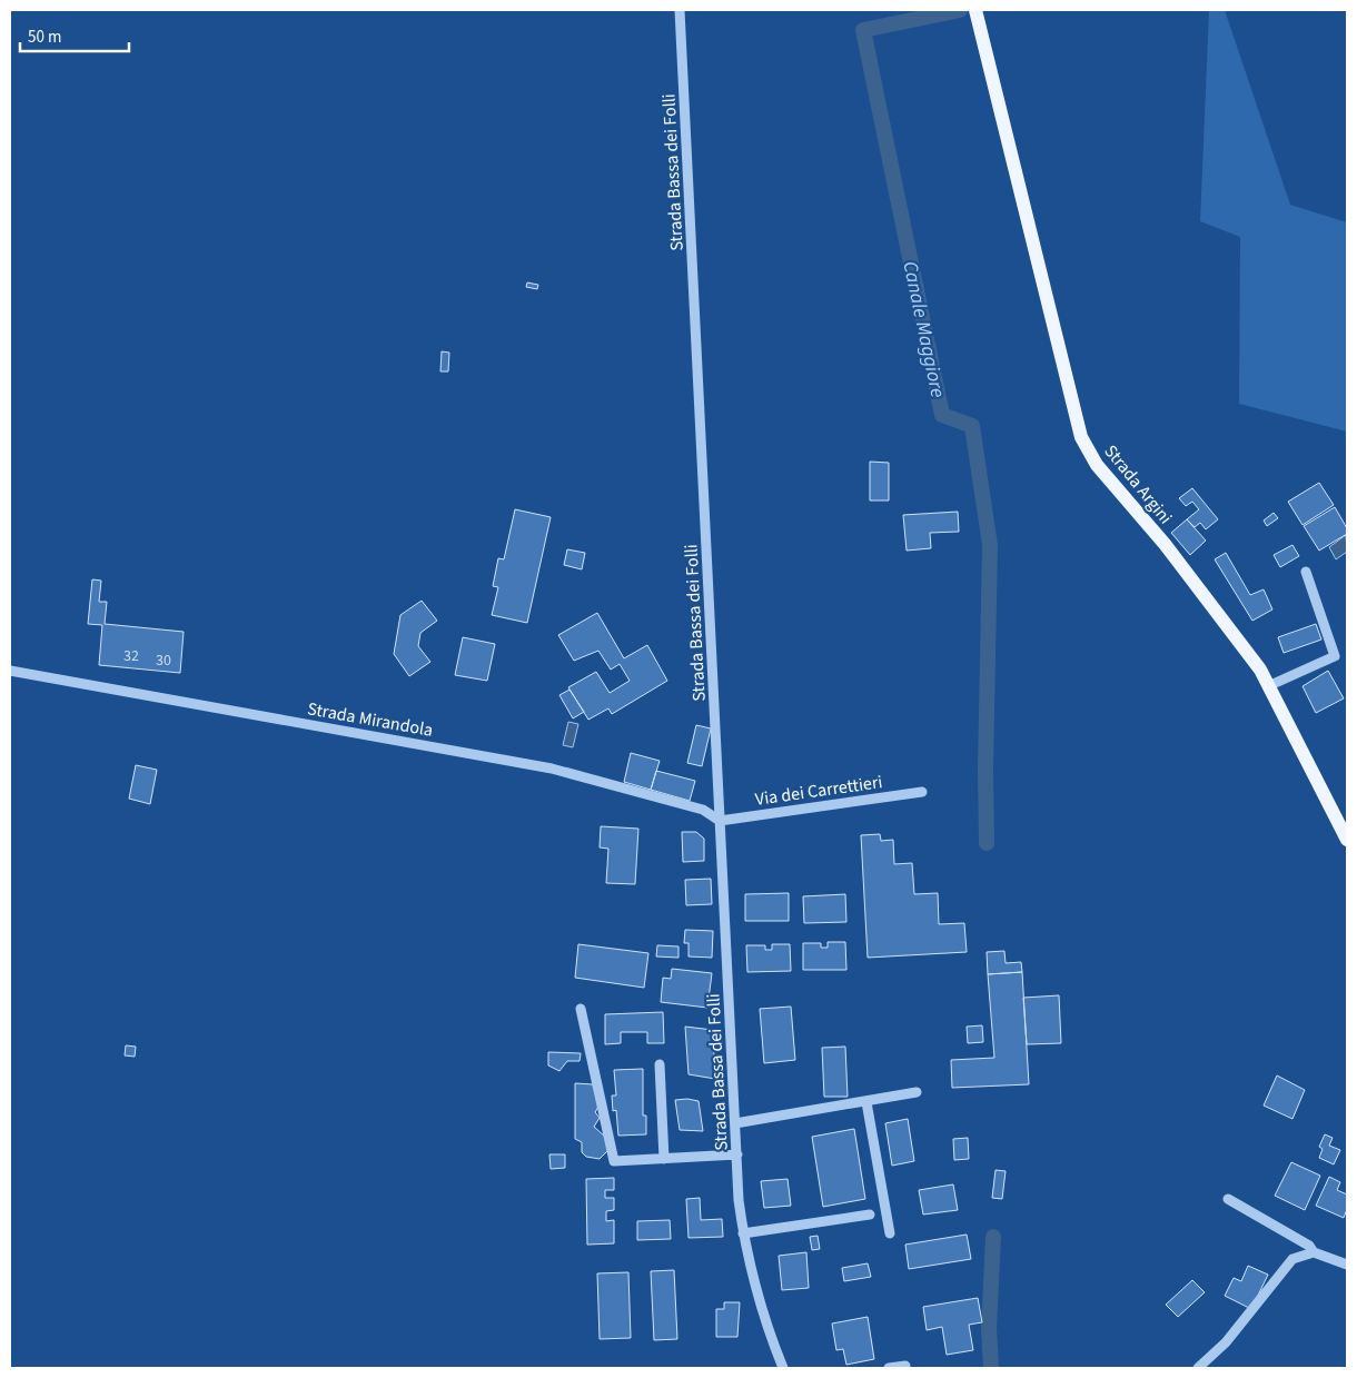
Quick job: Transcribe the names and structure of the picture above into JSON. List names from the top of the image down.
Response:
{
  "streets": {
    "main road": ["Strada Argini"],
    "street": ["Strada Bassa dei Folli", "Strada Mirandola", "Via dei Carrettieri"]
  },
  "crossings": [
    ["Strada Bassa dei Folli", "Strada Mirandola"],
    ["Strada Bassa dei Folli", "Via dei Carrettieri"],
    ["Strada Mirandola", "Via dei Carrettieri"]
  ],
  "water": ["Canale Maggiore"],
  "house_numbers": ["32", "30"],
  "scale_bar": "50 m"
}
